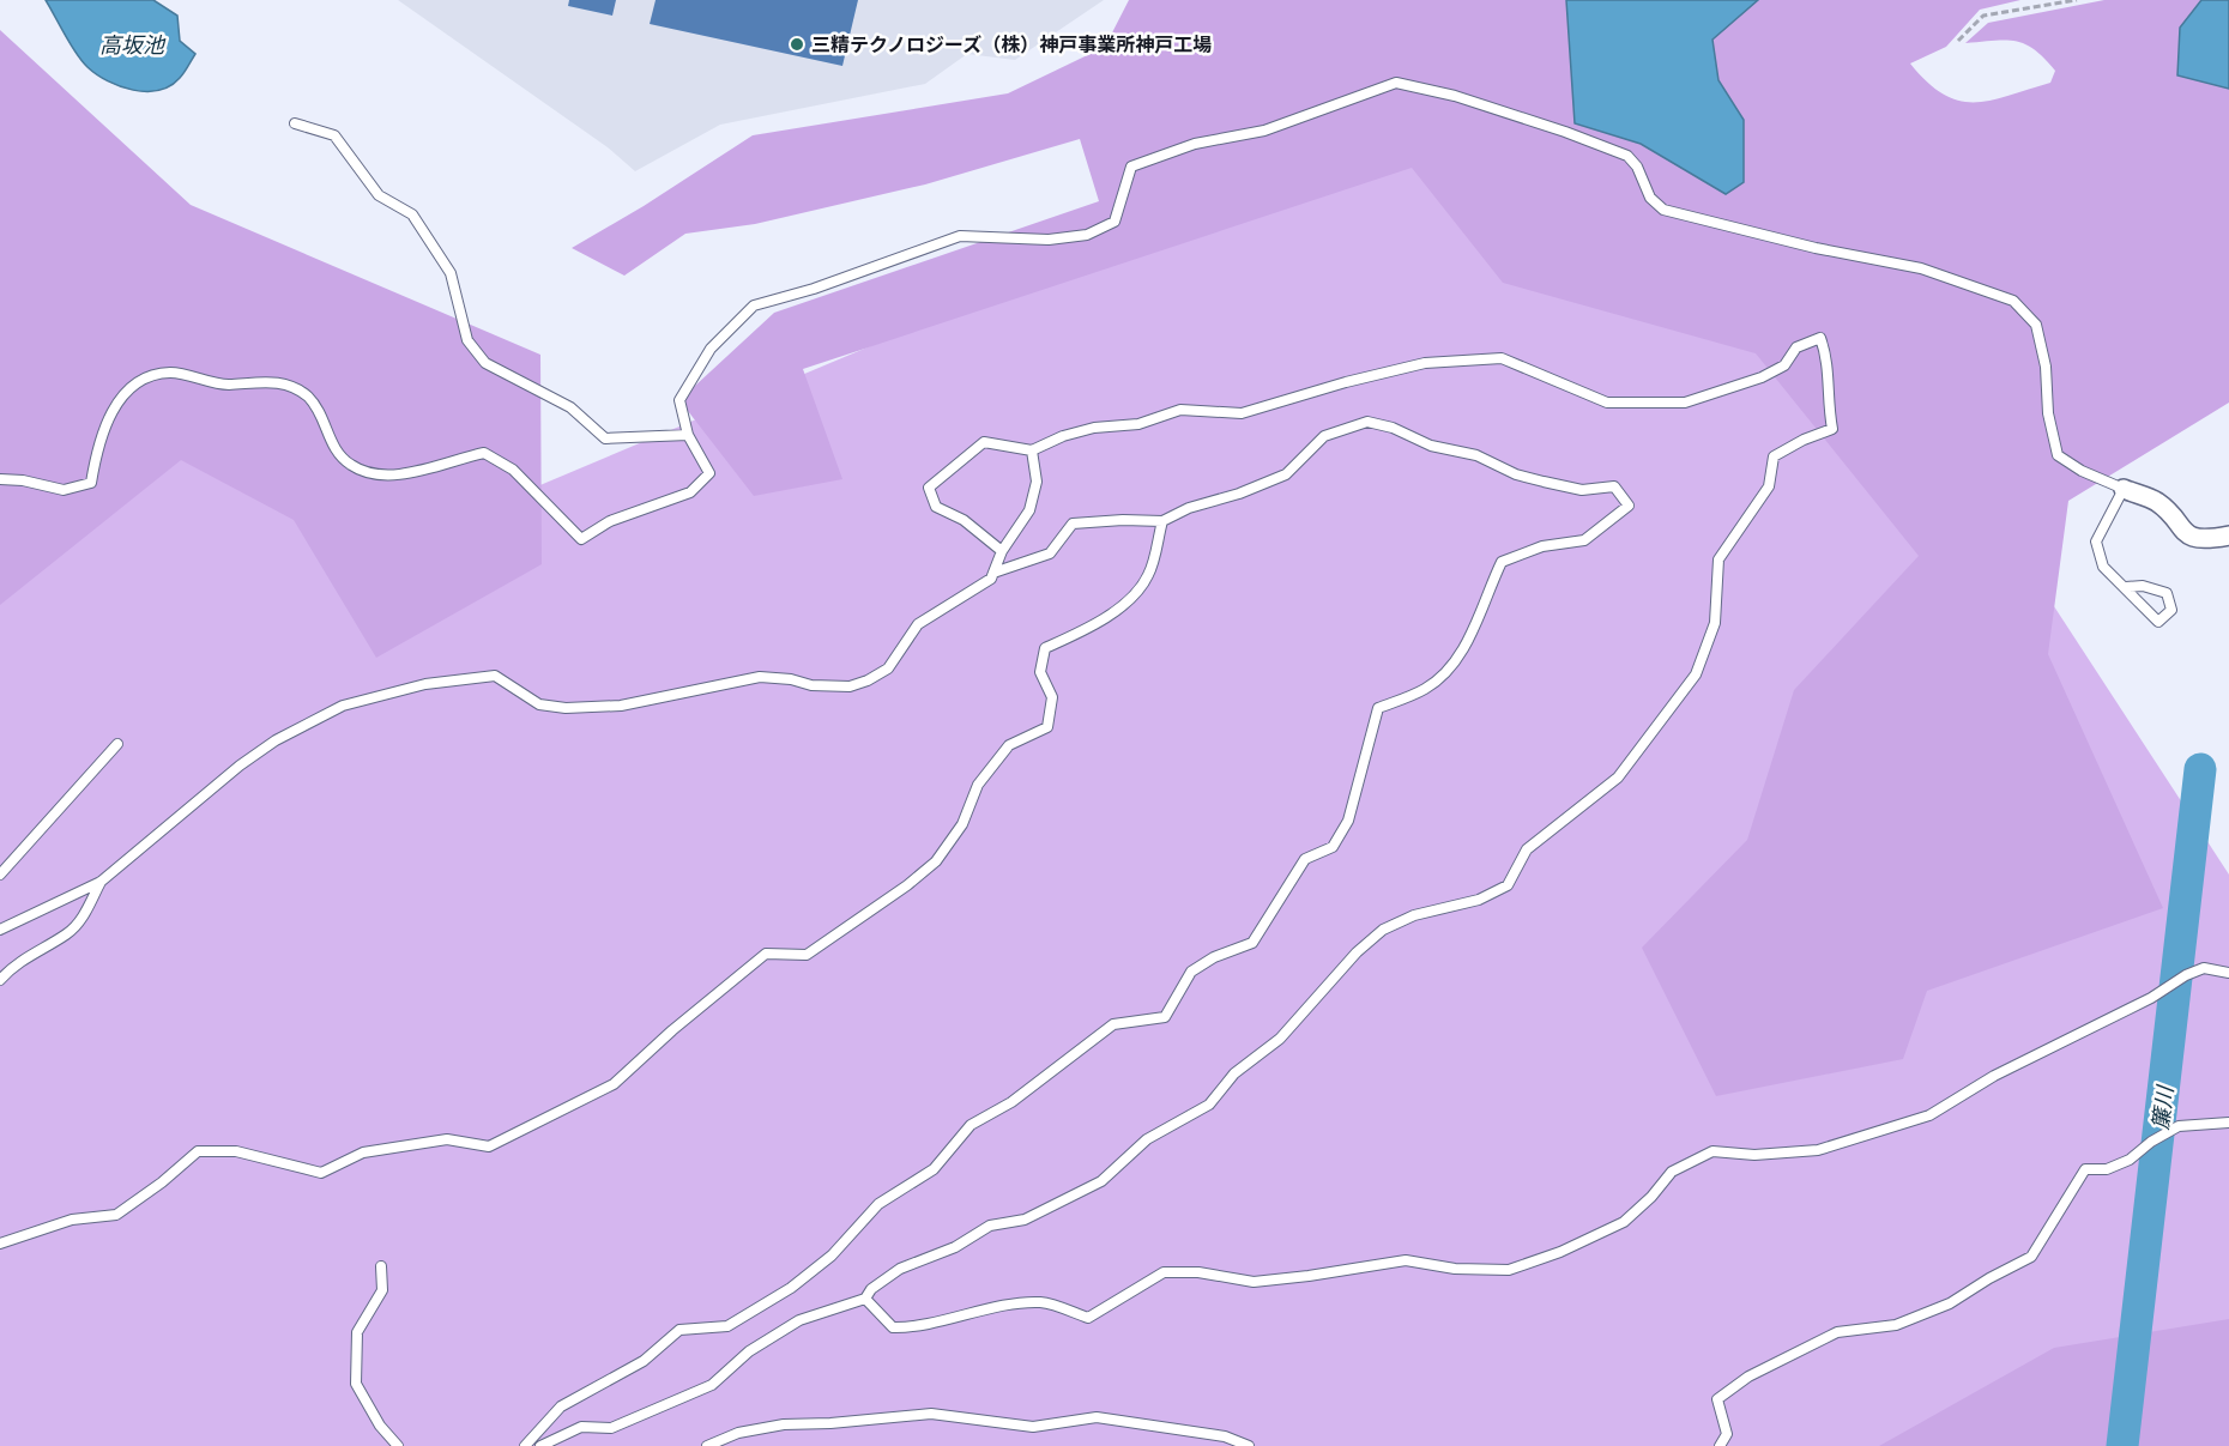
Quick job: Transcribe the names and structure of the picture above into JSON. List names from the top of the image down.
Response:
{
  "water": ["高坂池", "簾川"],
  "places": ["三精テクノロジーズ（株）神戸事業所神戸工場"]
}
